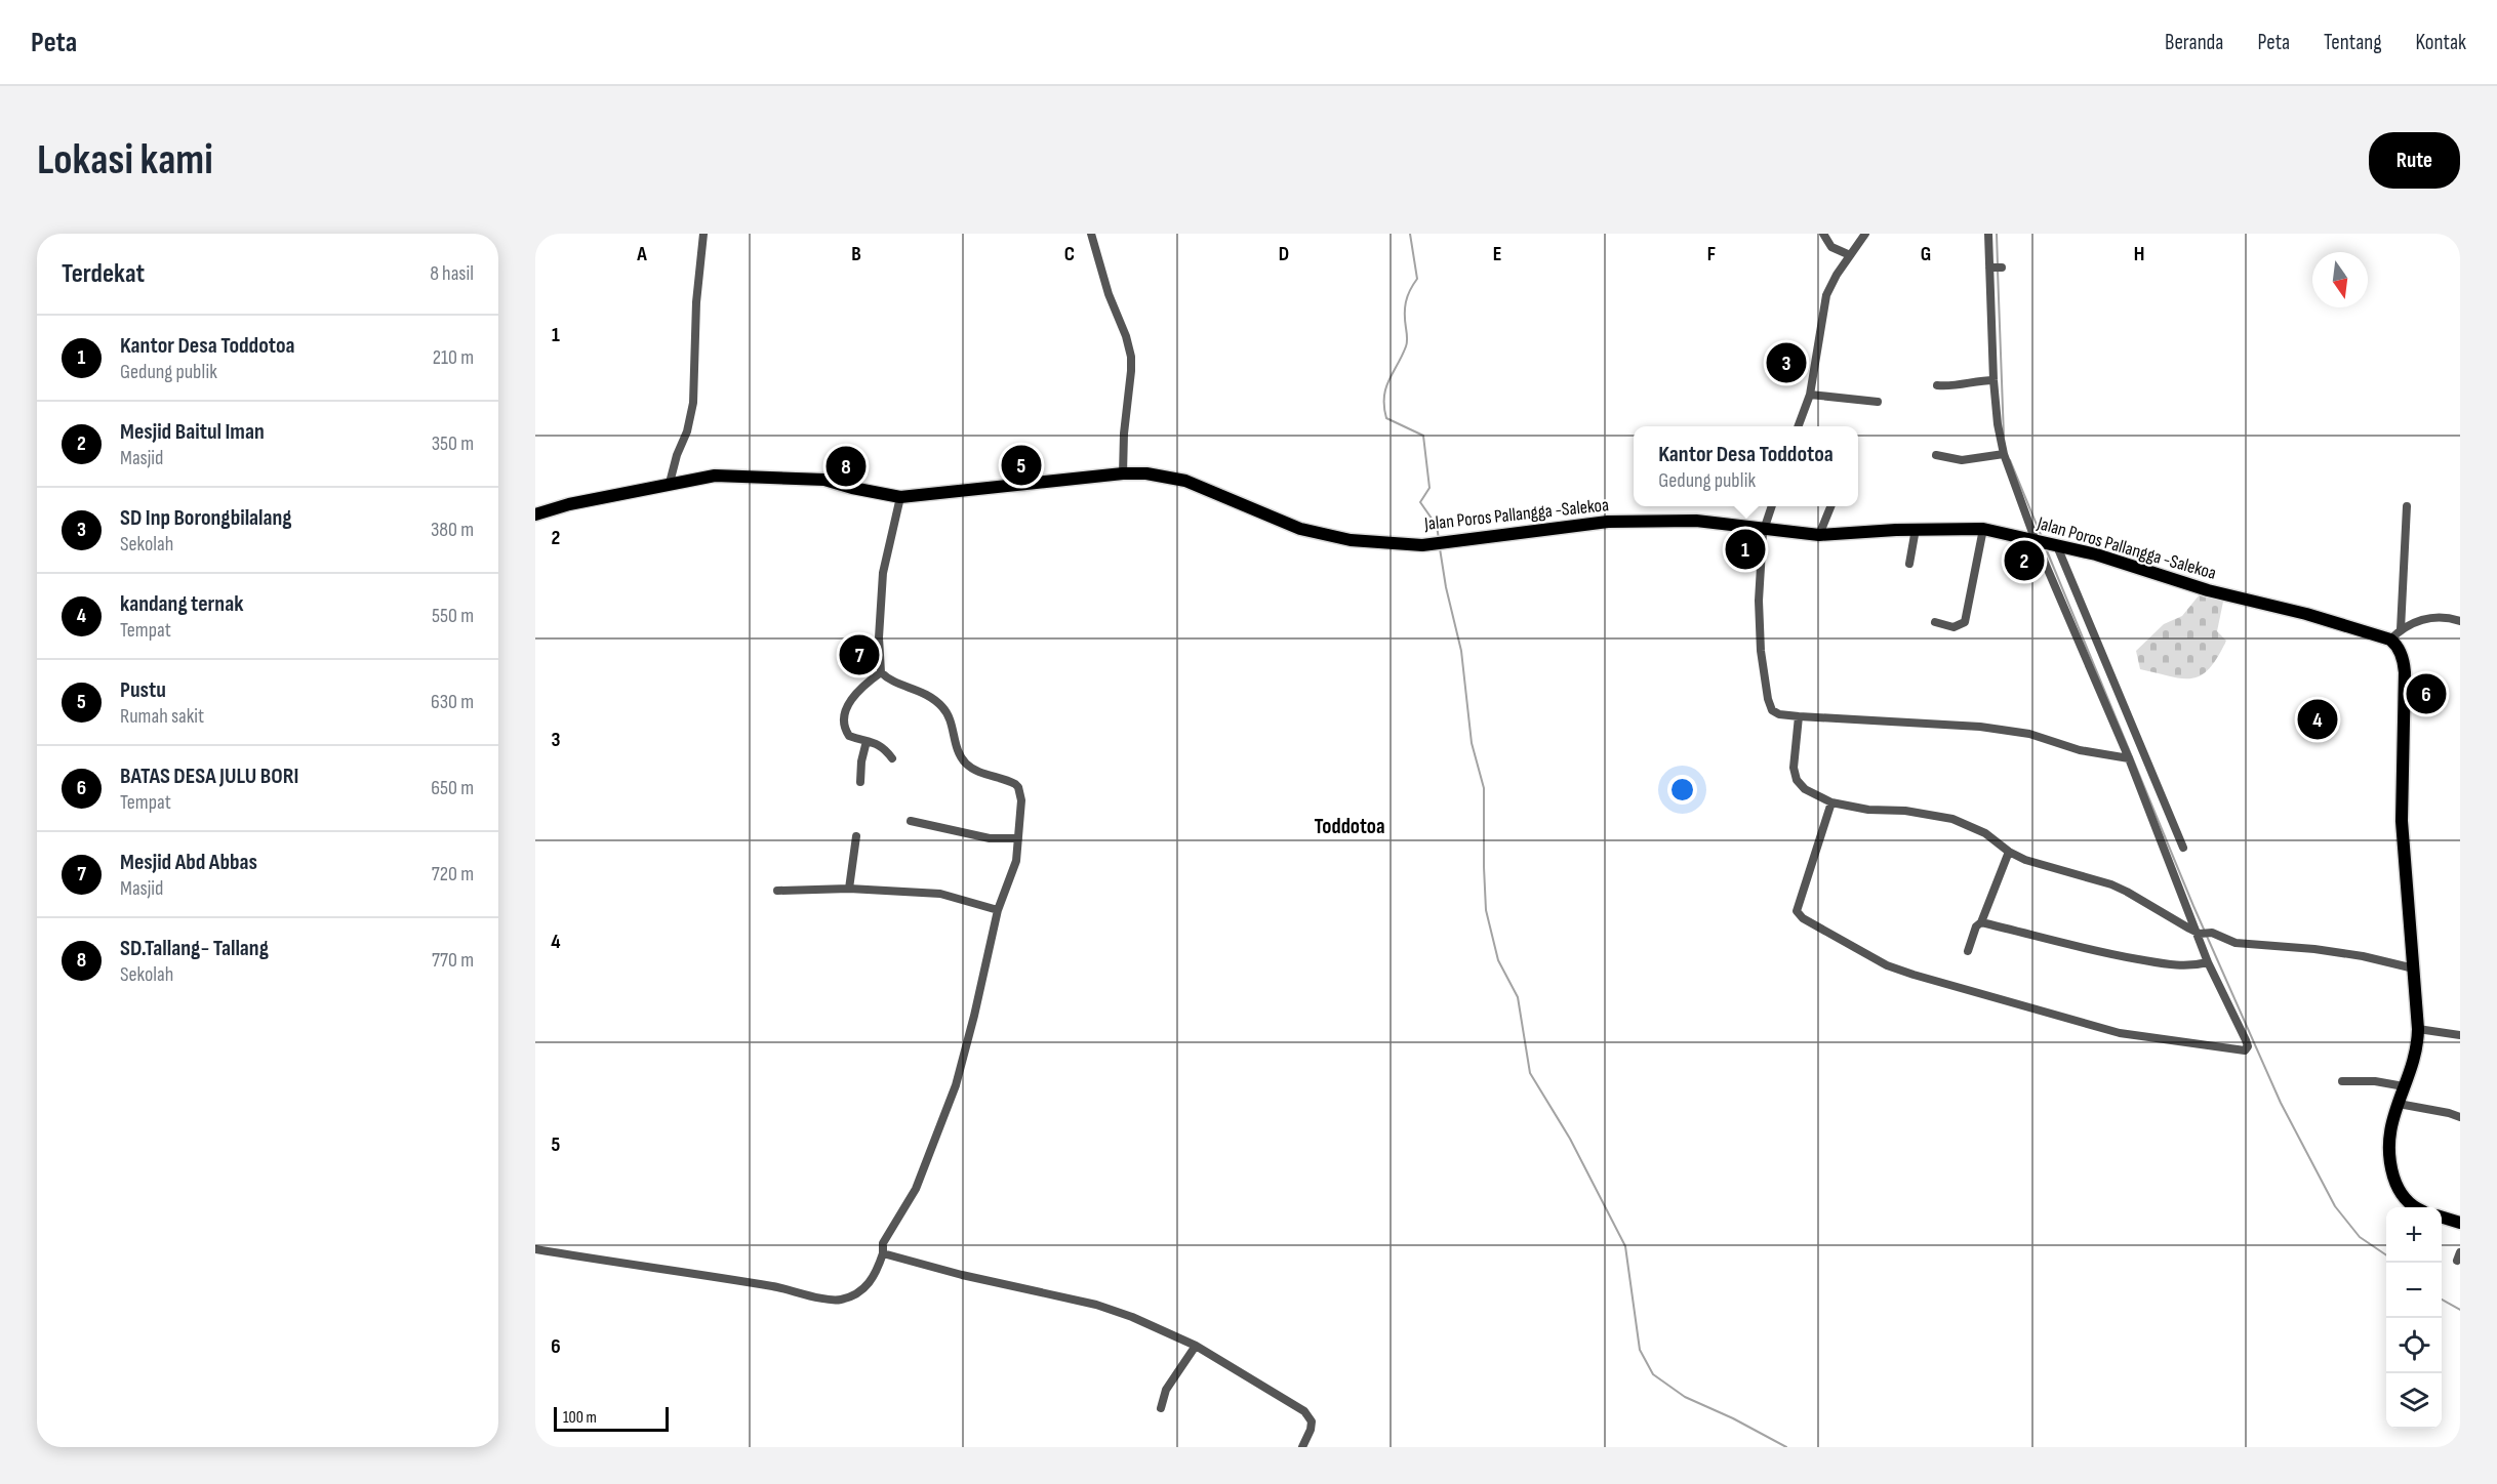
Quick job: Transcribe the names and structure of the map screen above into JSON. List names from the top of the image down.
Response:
{
  "streets": {
    "main road": ["Jalan Poros Pallangga -Salekoa"]
  },
  "districts": ["Toddotoa"],
  "scale_bar": "100 m",
  "north": "bottom",
  "page": {
    "header": "Peta",
    "nav": [
      "Beranda",
      "Peta",
      "Tentang",
      "Kontak"
    ],
    "buttons": "Rute",
    "title": "Lokasi kami",
    "heading": ["Terdekat", "8 hasil"],
    "list": [
      {
        "mark": "1",
        "name": "Kantor Desa Toddotoa",
        "note": "Gedung publik",
        "value": "210 m"
      },
      {
        "mark": "2",
        "name": "Mesjid Baitul Iman",
        "note": "Masjid",
        "value": "350 m"
      },
      {
        "mark": "3",
        "name": "SD Inp Borongbilalang",
        "note": "Sekolah",
        "value": "380 m"
      },
      {
        "mark": "4",
        "name": "kandang ternak",
        "note": "Tempat",
        "value": "550 m"
      },
      {
        "mark": "5",
        "name": "Pustu",
        "note": "Rumah sakit",
        "value": "630 m"
      },
      {
        "mark": "6",
        "name": "BATAS DESA JULU BORI",
        "note": "Tempat",
        "value": "650 m"
      },
      {
        "mark": "7",
        "name": "Mesjid Abd Abbas",
        "note": "Masjid",
        "value": "720 m"
      },
      {
        "mark": "8",
        "name": "SD.Tallang- Tallang",
        "note": "Sekolah",
        "value": "770 m"
      }
    ],
    "pins": [
      "3",
      "5",
      "8",
      "1",
      "2",
      "7",
      "6",
      "4"
    ],
    "popup": ["Kantor Desa Toddotoa", "Gedung publik"],
    "map_buttons": ["+", "−"],
    "scale": "100 m"
  },
  "grid": {
    "columns": [
      "A",
      "B",
      "C",
      "D",
      "E",
      "F",
      "G",
      "H"
    ],
    "rows": [
      "1",
      "2",
      "3",
      "4",
      "5",
      "6"
    ]
  }
}
